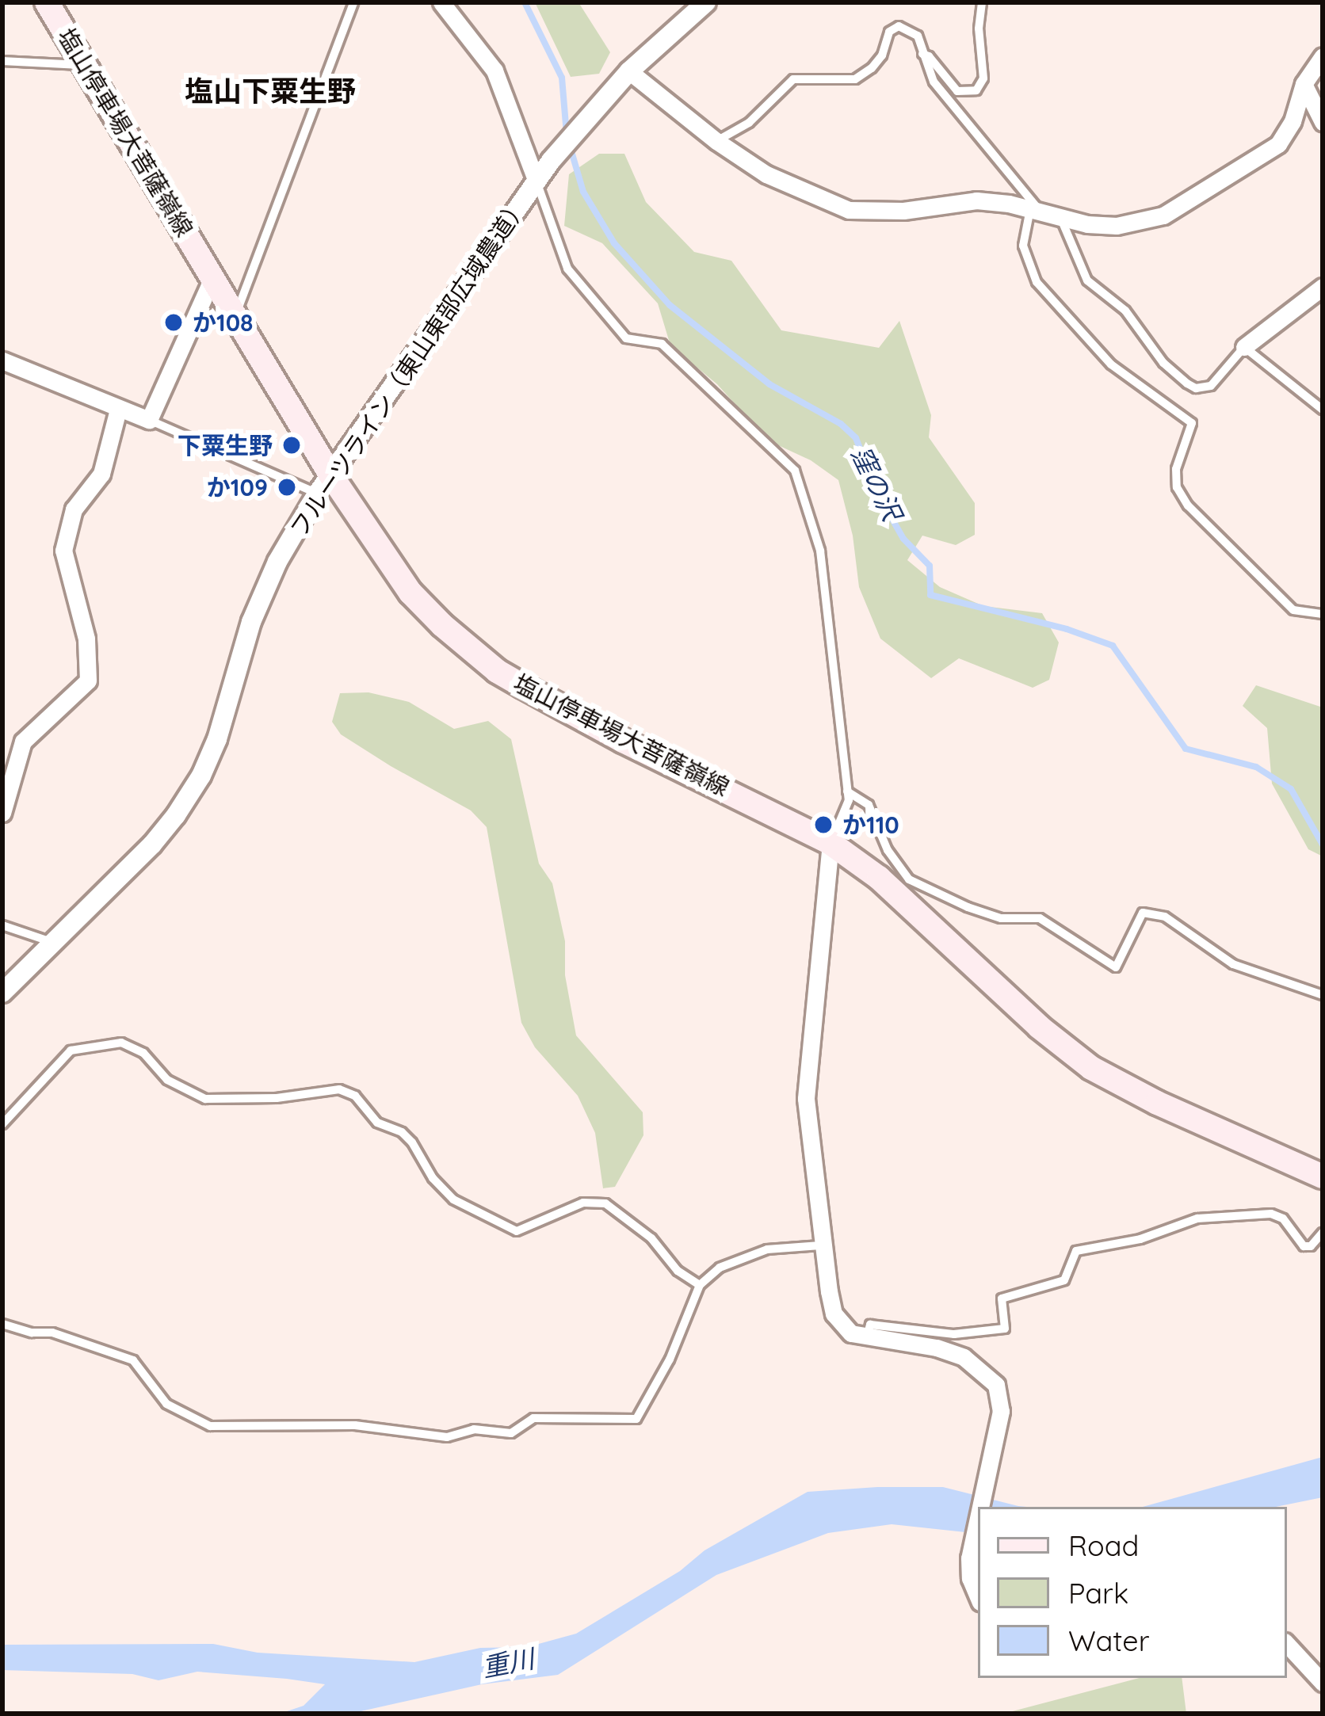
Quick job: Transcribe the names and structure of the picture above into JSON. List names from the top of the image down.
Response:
{
  "streets": {
    "main road": ["塩山停車場大菩薩嶺線"],
    "street": ["フルーツライン（東山東部広域農道）"]
  },
  "crossings": [
    ["塩山停車場大菩薩嶺線", "フルーツライン（東山東部広域農道）"]
  ],
  "districts": ["塩山下粟生野"],
  "water": ["窪の沢", "重川"],
  "places": [
    "か108",
    "下粟生野",
    "か109",
    "か110"
  ],
  "legend": ["Road", "Park", "Water"]
}
